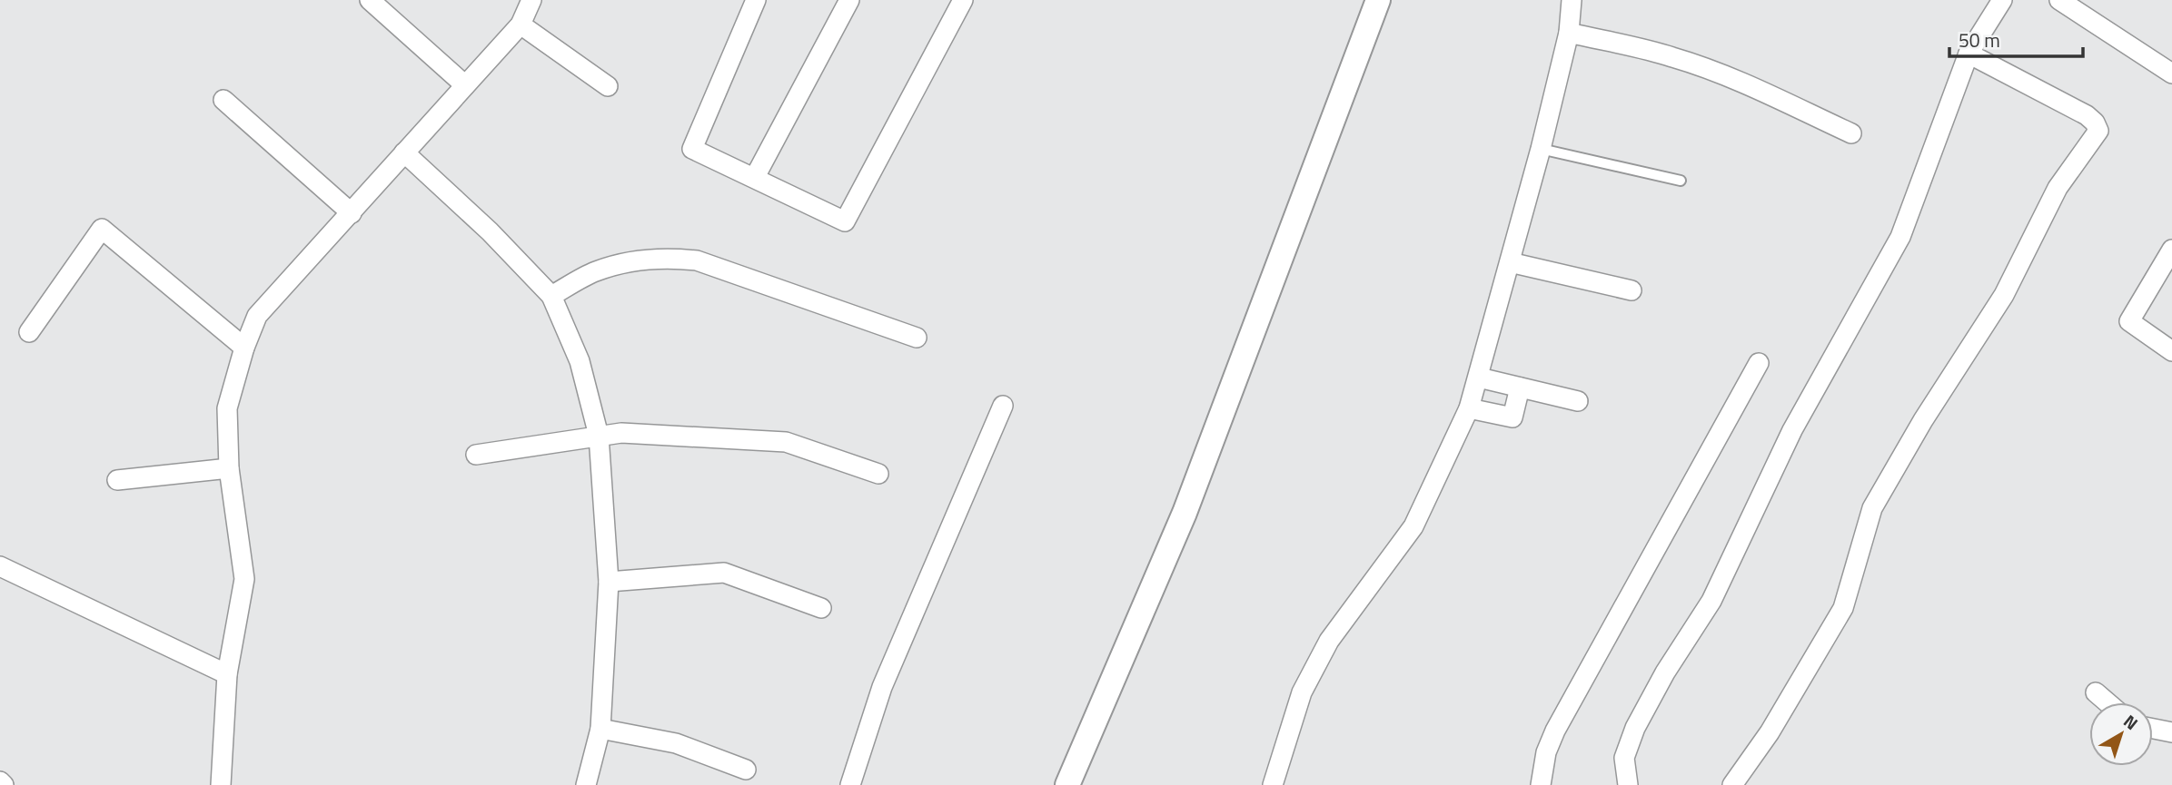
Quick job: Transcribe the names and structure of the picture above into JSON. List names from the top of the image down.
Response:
{
  "scale_bar": "50 m",
  "north": "top right"
}
